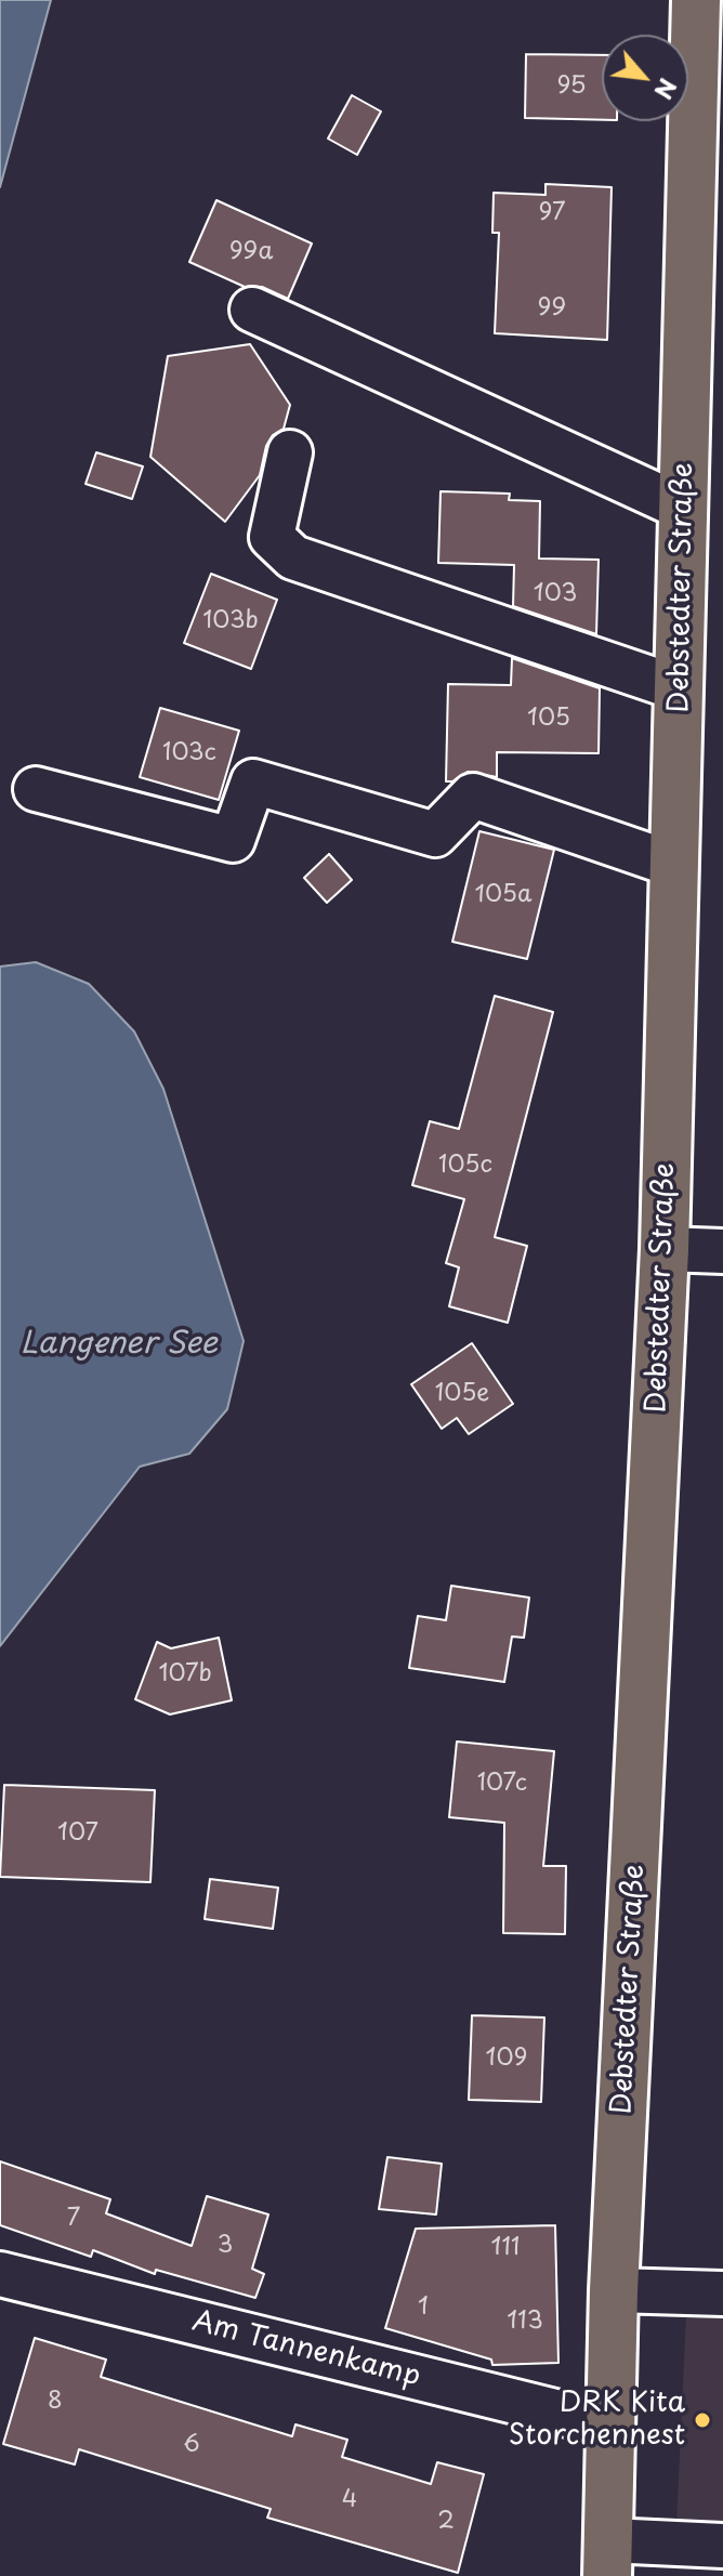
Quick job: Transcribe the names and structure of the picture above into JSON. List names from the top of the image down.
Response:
{
  "streets": {
    "main road": ["Debstedter Straße"],
    "street": ["Am Tannenkamp"]
  },
  "crossings": [
    ["Debstedter Straße", "Am Tannenkamp"]
  ],
  "water": ["Langener See"],
  "places": ["DRK Kita Storchennest"],
  "house_numbers": [
    "95",
    "97",
    "99a",
    "99",
    "103",
    "103b",
    "105",
    "103c",
    "105a",
    "105c",
    "105e",
    "107b",
    "107c",
    "107",
    "109",
    "7",
    "3",
    "111",
    "1",
    "113",
    "8",
    "6",
    "4",
    "2"
  ],
  "north": "bottom right"
}
